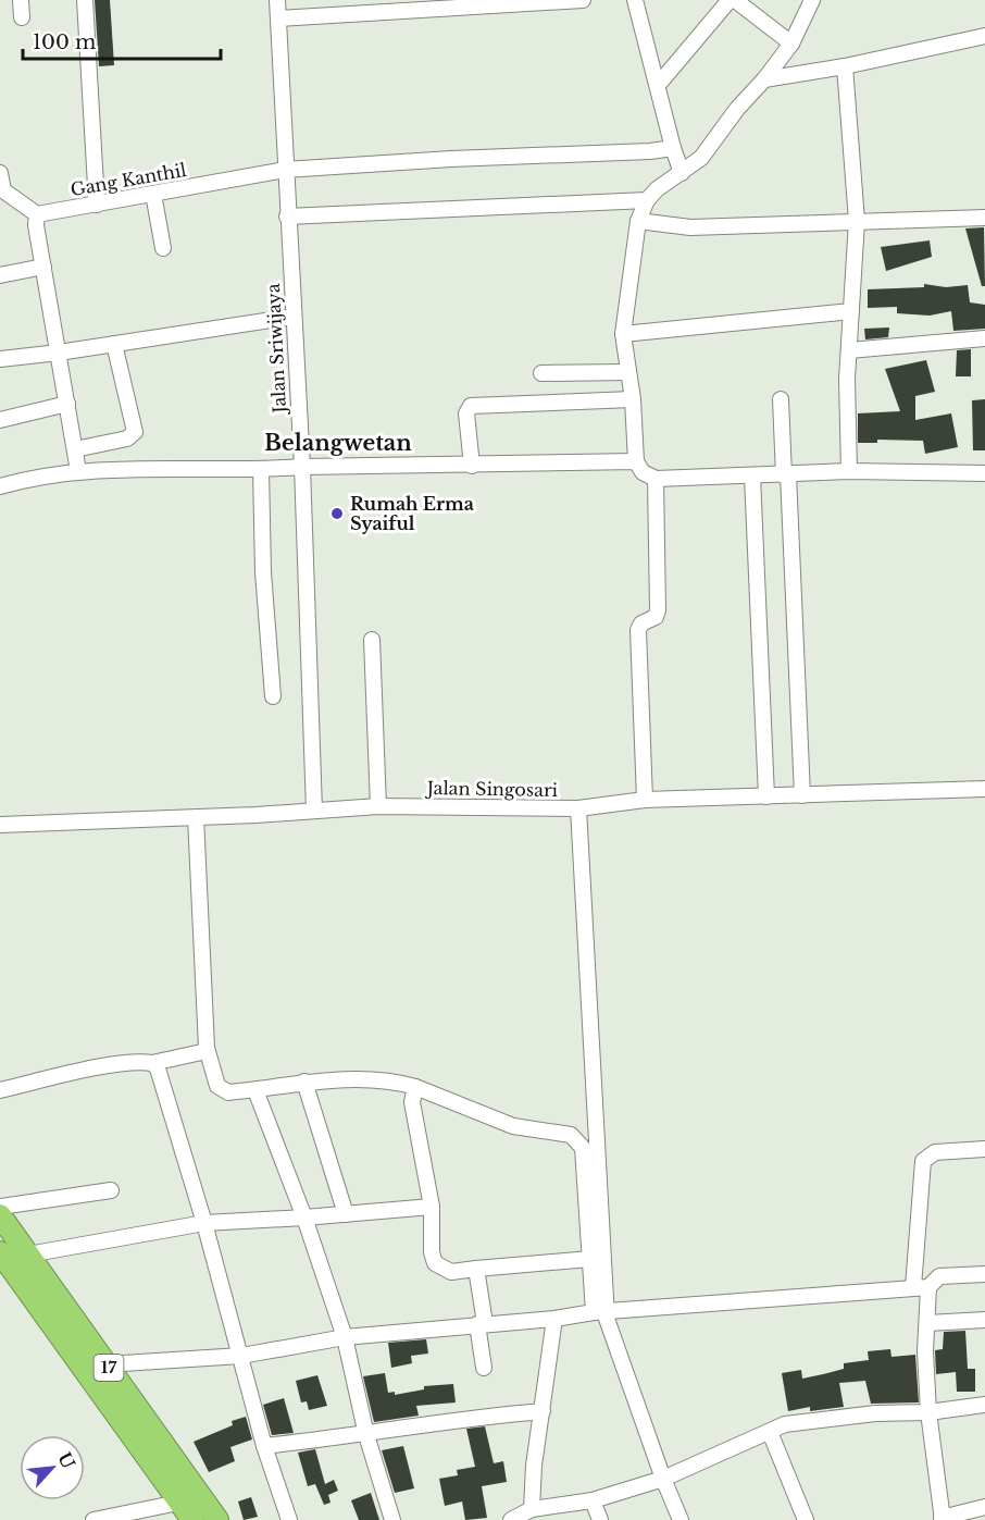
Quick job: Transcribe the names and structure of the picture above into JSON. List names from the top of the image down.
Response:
{
  "streets": {
    "highway": ["17"],
    "street": ["Gang Kanthil", "Jalan Sriwijaya", "Jalan Singosari"]
  },
  "crossings": [
    ["Gang Kanthil", "Jalan Sriwijaya"],
    ["Jalan Sriwijaya", "Jalan Singosari"]
  ],
  "districts": ["Belangwetan"],
  "places": ["Rumah Erma Syaiful"],
  "scale_bar": "100 m",
  "north": "top right"
}
